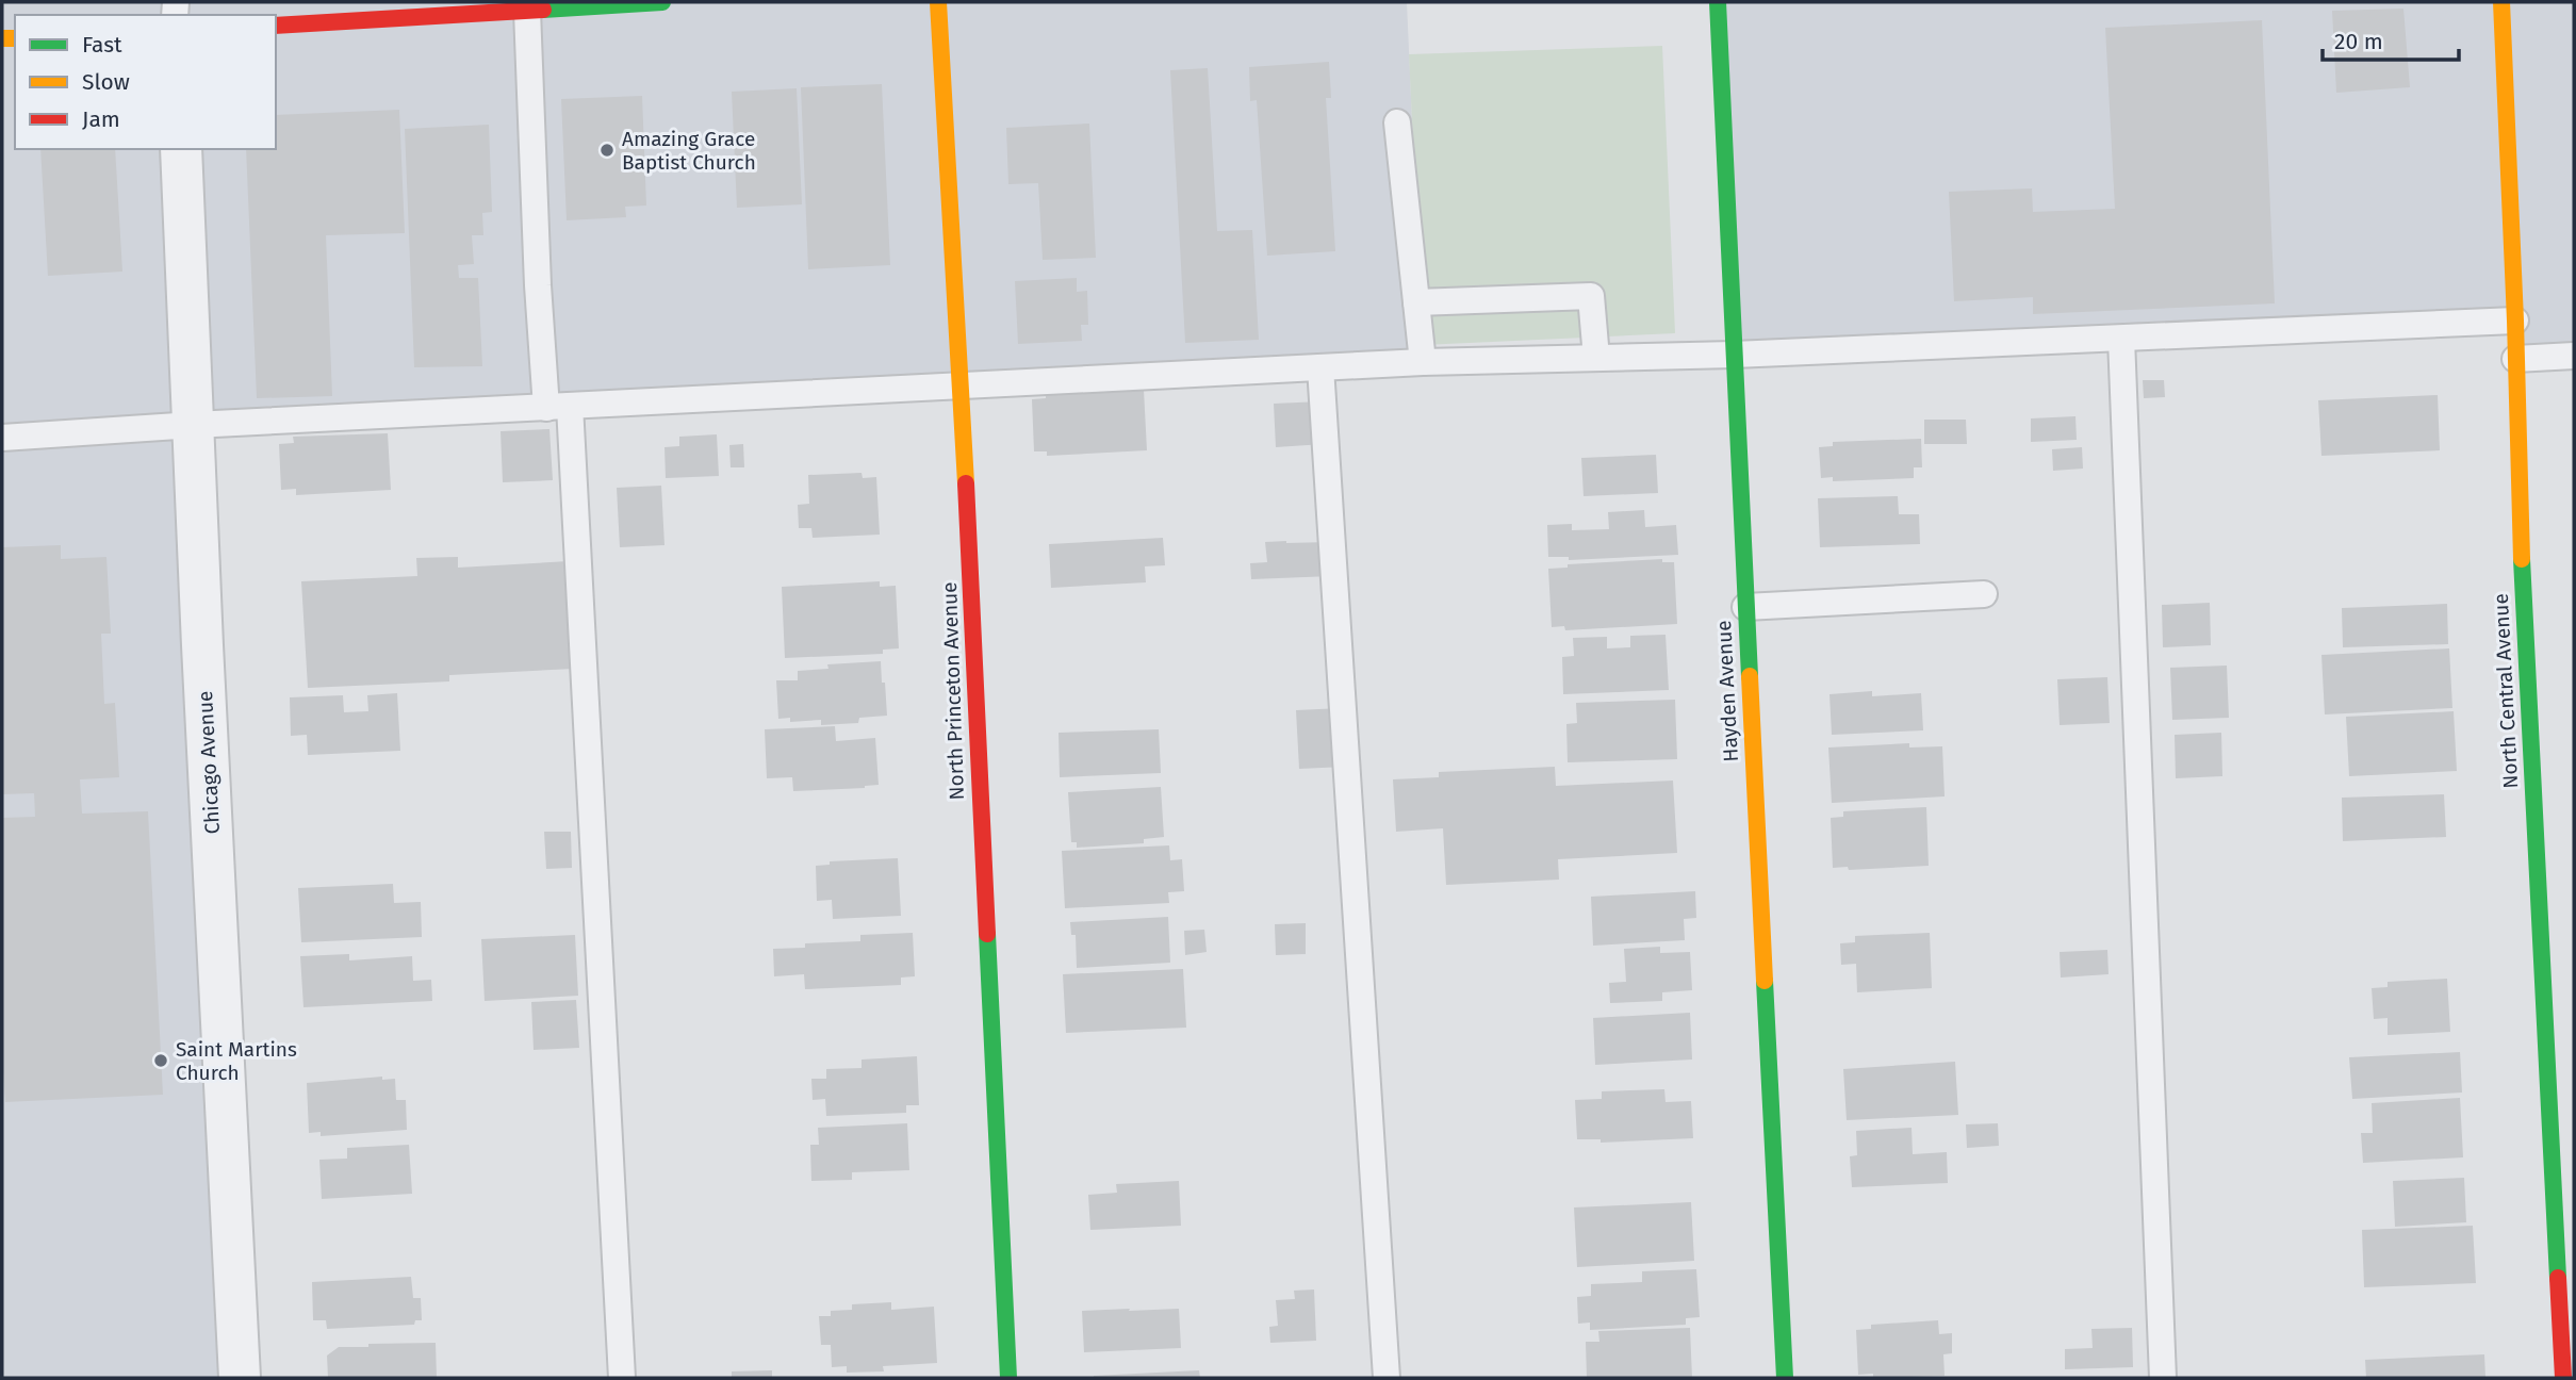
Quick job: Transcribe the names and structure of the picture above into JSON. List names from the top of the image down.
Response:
{
  "streets": {
    "street": [
      "North Princeton Avenue",
      "Hayden Avenue",
      "North Central Avenue",
      "Chicago Avenue"
    ]
  },
  "places": ["Amazing Grace Baptist Church", "Saint Martins Church"],
  "legend": ["Fast", "Slow", "Jam"],
  "scale_bar": "20 m"
}
